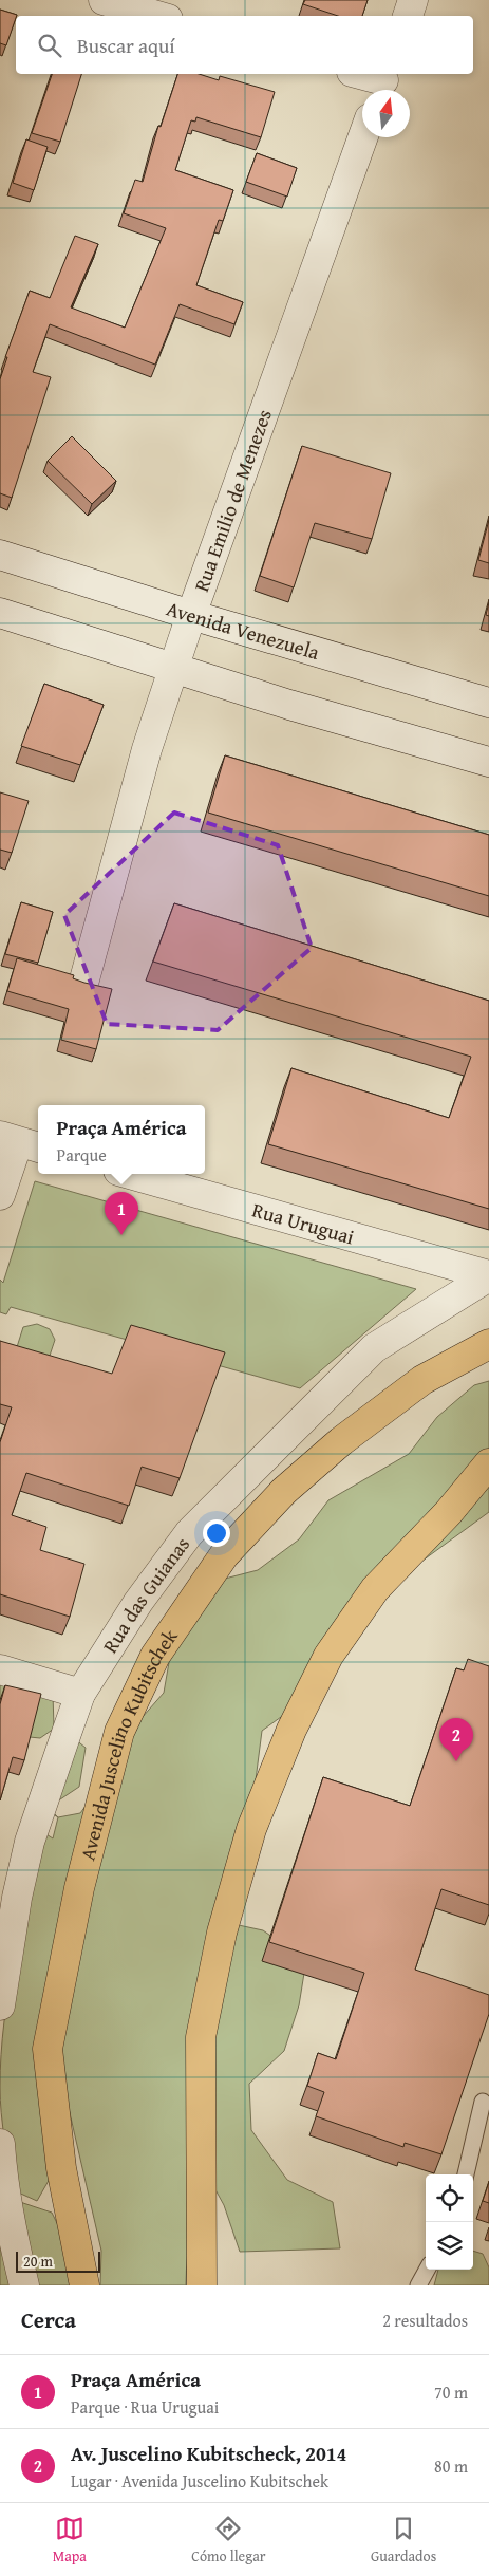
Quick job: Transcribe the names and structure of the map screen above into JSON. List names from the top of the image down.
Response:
{
  "streets": {
    "main road": ["Avenida Juscelino Kubitschek"],
    "street": [
      "Rua Emilio de Menezes",
      "Avenida Venezuela",
      "Rua Uruguai",
      "Rua das Guianas"
    ]
  },
  "crossings": [
    ["Rua Emilio de Menezes", "Avenida Venezuela"],
    ["Rua Uruguai", "Rua das Guianas"]
  ],
  "scale_bar": "20 m",
  "north": "top",
  "page": {
    "search": "Buscar aquí",
    "popup": ["Praça América", "Parque"],
    "pins": ["1", "2"],
    "scale": "20 m",
    "heading": ["Cerca", "2 resultados"],
    "list": [
      {
        "mark": "1",
        "name": "Praça América",
        "note": "Parque · Rua Uruguai",
        "value": "70 m"
      },
      {
        "mark": "2",
        "name": "Av. Juscelino Kubitscheck, 2014",
        "note": "Lugar · Avenida Juscelino Kubitschek",
        "value": "80 m"
      }
    ],
    "nav": ["Mapa", "Cómo llegar", "Guardados"]
  }
}
